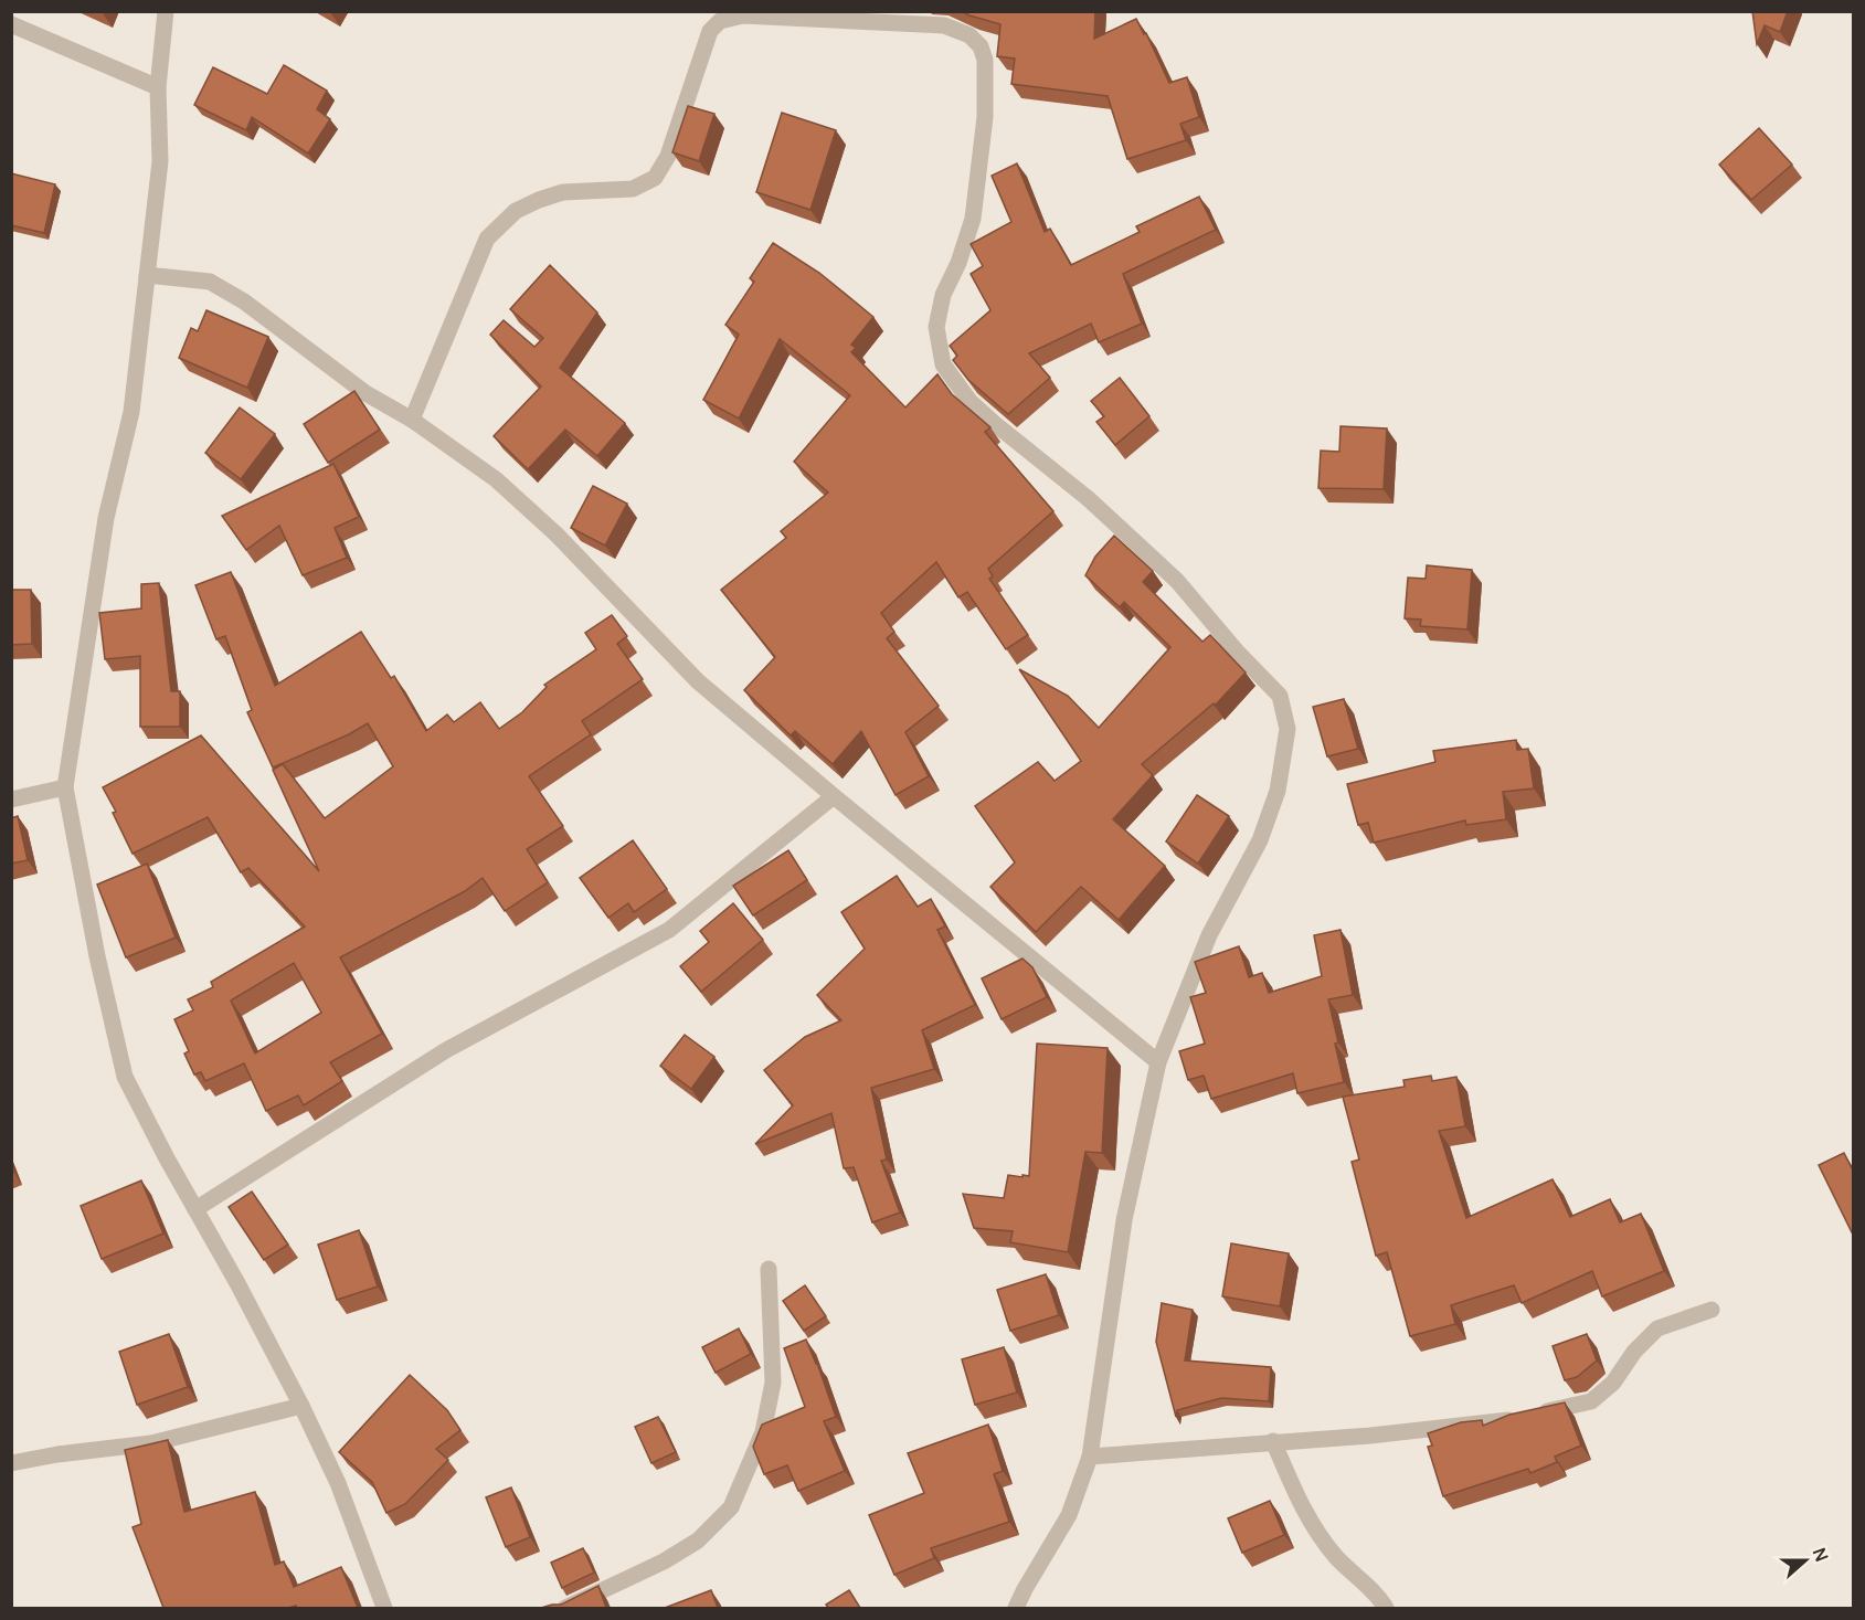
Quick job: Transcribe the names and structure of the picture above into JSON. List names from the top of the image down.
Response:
{
  "north": "right"
}
